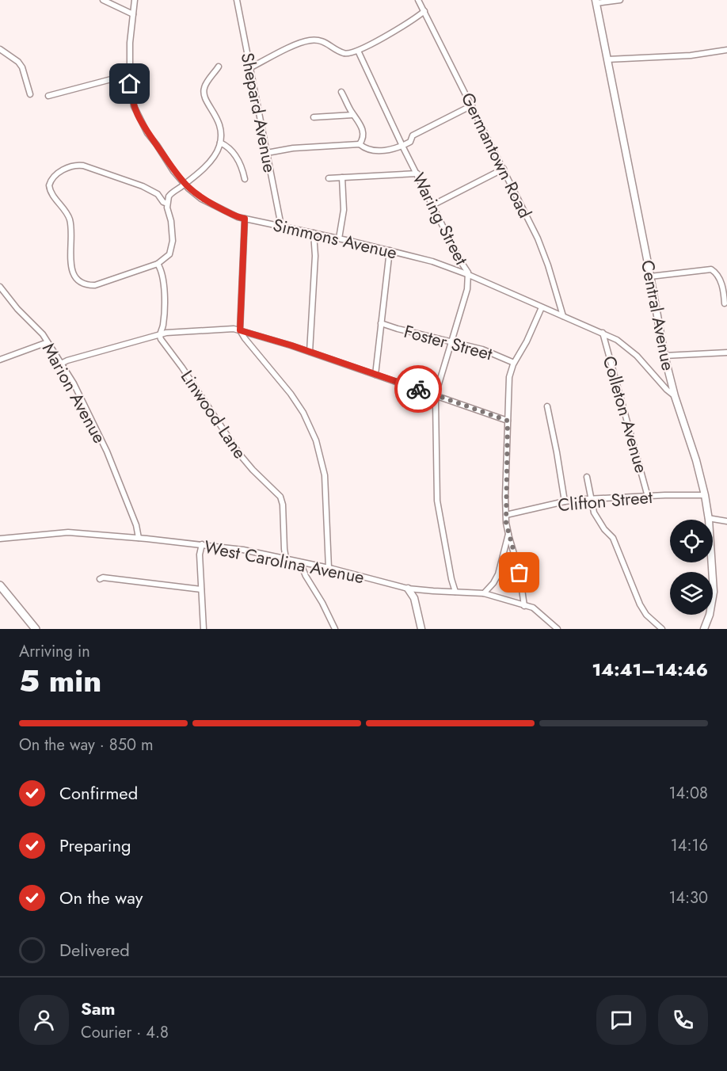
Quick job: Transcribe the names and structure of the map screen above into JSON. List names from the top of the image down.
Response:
{
  "streets": {
    "street": [
      "Shepard Avenue",
      "Germantown Road",
      "Waring Street",
      "Simmons Avenue",
      "Central Avenue",
      "Foster Street",
      "Marion Avenue",
      "Linwood Lane",
      "Colleton Avenue",
      "Clifton Street",
      "West Carolina Avenue"
    ]
  },
  "crossings": [
    ["Shepard Avenue", "Simmons Avenue"],
    ["Germantown Road", "Simmons Avenue"],
    ["Waring Street", "Simmons Avenue"],
    ["Waring Street", "Foster Street"],
    ["Waring Street", "West Carolina Avenue"],
    ["Simmons Avenue", "Central Avenue"],
    ["Simmons Avenue", "Colleton Avenue"],
    ["Central Avenue", "Clifton Street"],
    ["Marion Avenue", "West Carolina Avenue"],
    ["Linwood Lane", "West Carolina Avenue"],
    ["Colleton Avenue", "Clifton Street"]
  ],
  "page": {
    "heading": ["5 min", "Arriving in", "14:41–14:46"],
    "panel": ["Sam", "Courier · 4.8"],
    "bar": "On the way · 850 m",
    "list": [
      ["Confirmed", "14:08"],
      ["Preparing", "14:16"],
      ["On the way", "14:30"],
      "Delivered"
    ]
  }
}
